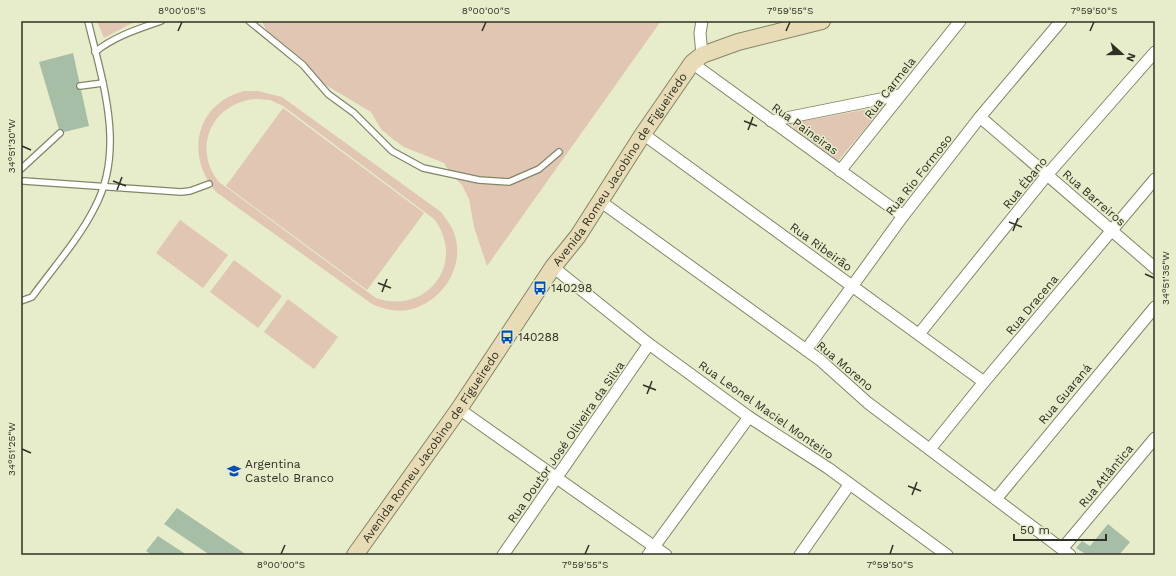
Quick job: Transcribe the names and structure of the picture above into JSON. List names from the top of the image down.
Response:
{
  "streets": {
    "street": [
      "Rua Carmela",
      "Rua Paineiras",
      "Avenida Romeu Jacobino de Figueiredo",
      "Rua Rio Formoso",
      "Rua Ébano",
      "Rua Barreiros",
      "Rua Ribeirão",
      "Rua Dracena",
      "Rua Moreno",
      "Rua Guaraná",
      "Rua Leonel Maciel Monteiro",
      "Rua Doutor José Oliveira da Silva",
      "Rua Atlântica"
    ]
  },
  "crossings": [
    ["Rua Carmela", "Rua Paineiras"],
    ["Rua Paineiras", "Avenida Romeu Jacobino de Figueiredo"],
    ["Rua Paineiras", "Rua Rio Formoso"],
    ["Avenida Romeu Jacobino de Figueiredo", "Rua Ribeirão"],
    ["Avenida Romeu Jacobino de Figueiredo", "Rua Moreno"],
    ["Avenida Romeu Jacobino de Figueiredo", "Rua Leonel Maciel Monteiro"],
    ["Rua Rio Formoso", "Rua Barreiros"],
    ["Rua Rio Formoso", "Rua Ribeirão"],
    ["Rua Rio Formoso", "Rua Moreno"],
    ["Rua Ébano", "Rua Barreiros"],
    ["Rua Ébano", "Rua Ribeirão"],
    ["Rua Barreiros", "Rua Dracena"],
    ["Rua Ribeirão", "Rua Dracena"],
    ["Rua Dracena", "Rua Moreno"],
    ["Rua Moreno", "Rua Guaraná"],
    ["Rua Moreno", "Rua Atlântica"],
    ["Rua Leonel Maciel Monteiro", "Rua Doutor José Oliveira da Silva"]
  ],
  "places": {
    "bus stop": ["140298", "140288"],
    "school or university": ["Argentina Castelo Branco"]
  },
  "scale_bar": "50 m",
  "north": "right",
  "coordinates": [
    "8°00'05\"S",
    "8°00'00\"S",
    "7°59'55\"S",
    "7°59'50\"S",
    "34°51'30\"W",
    "34°51'35\"W",
    "34°51'25\"W"
  ]
}
